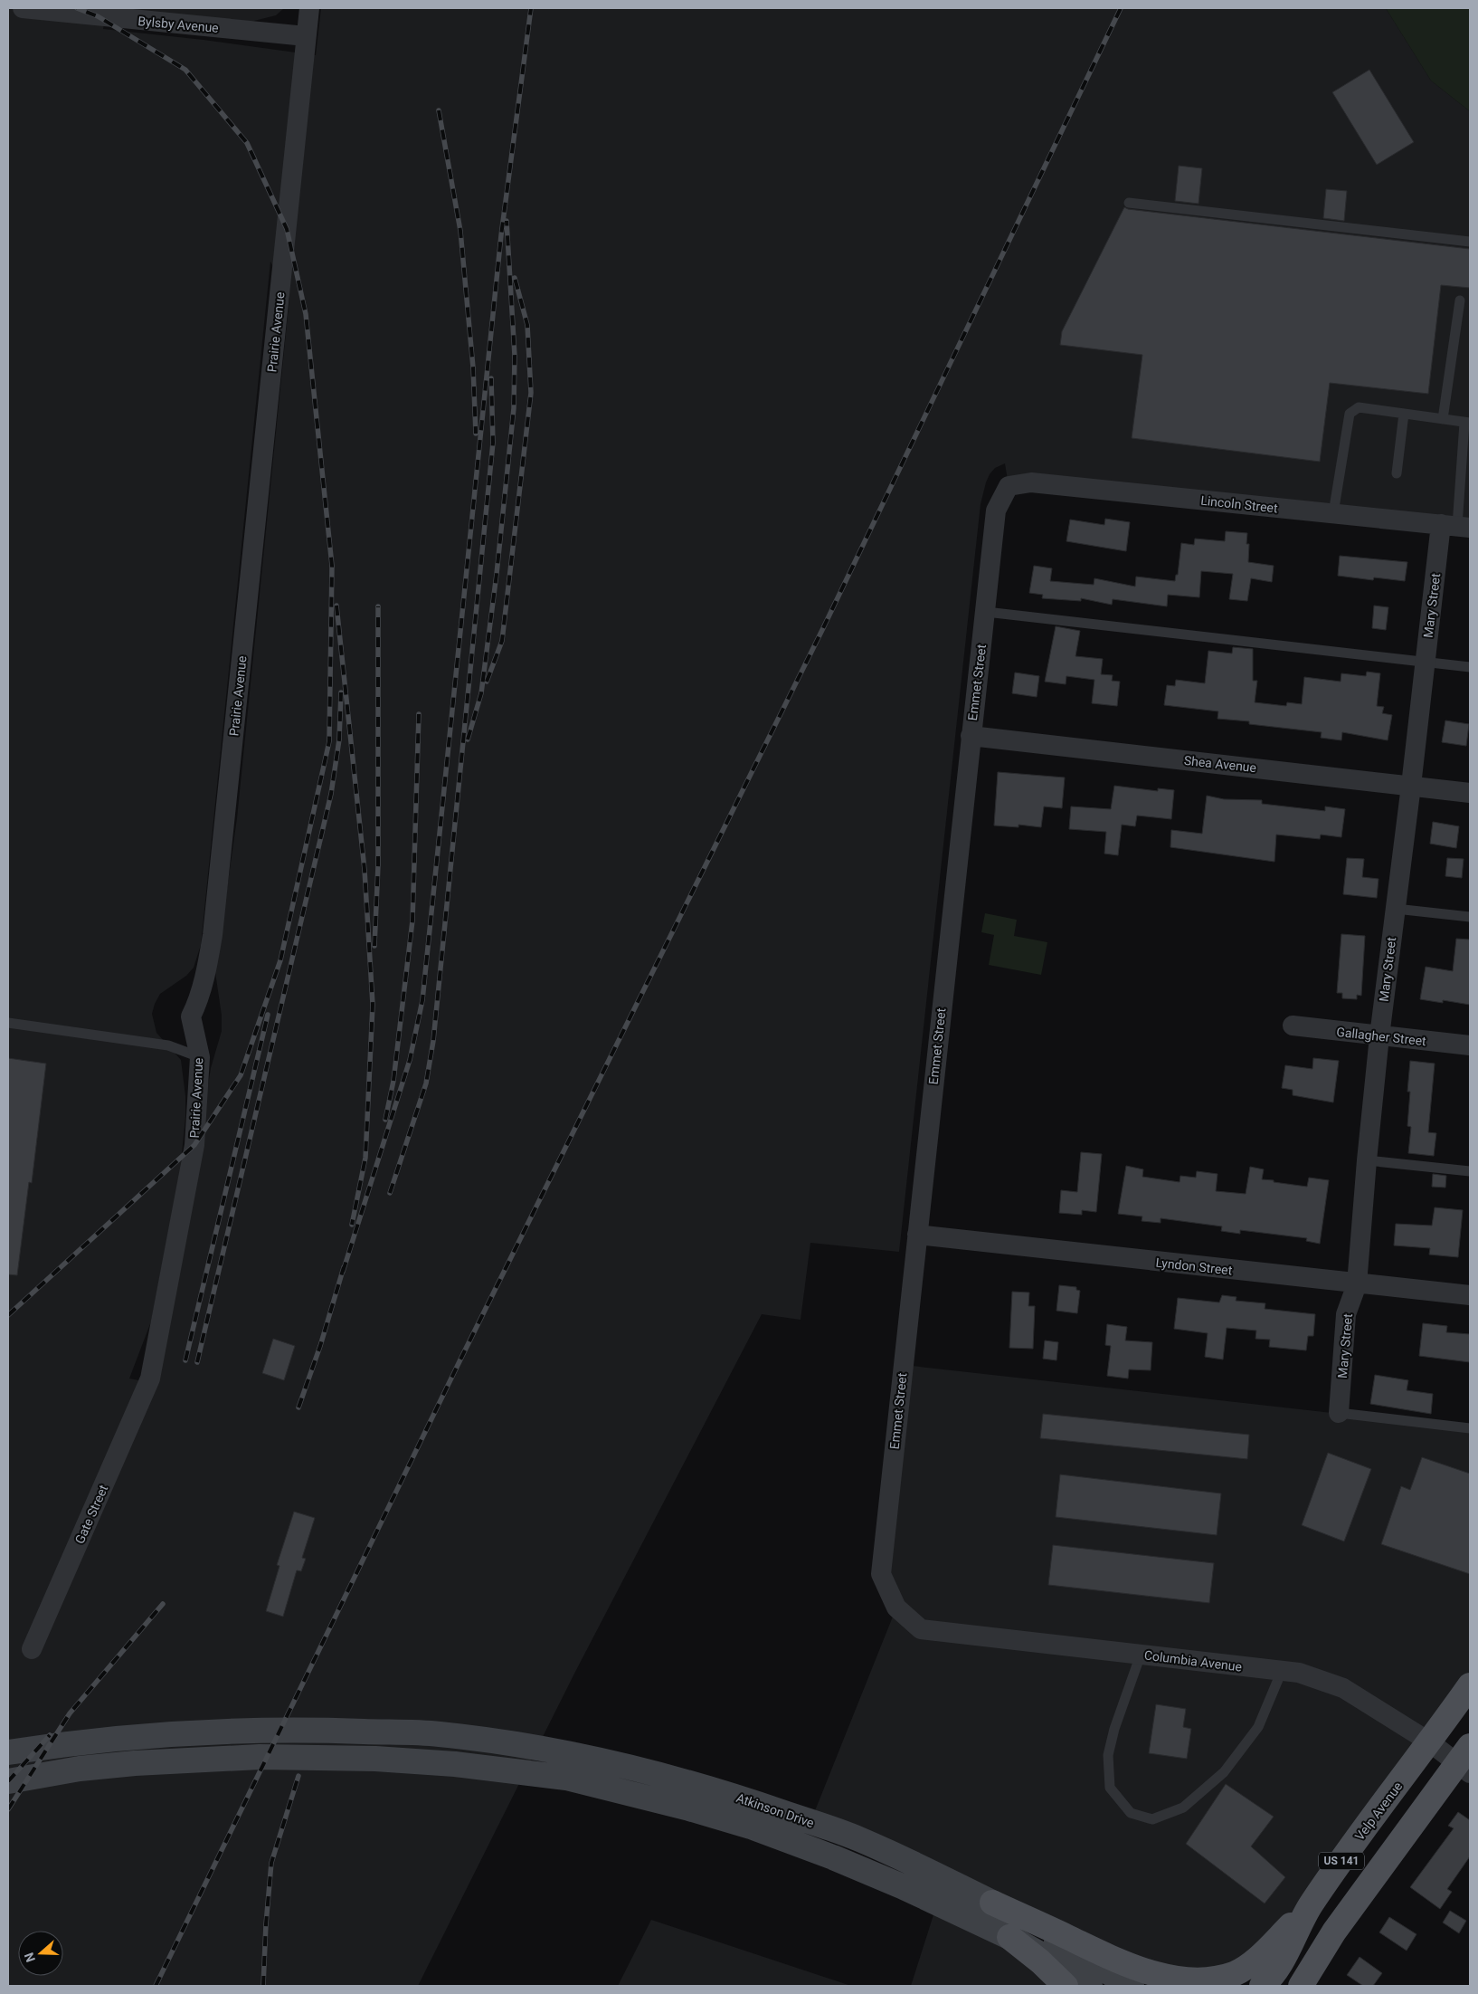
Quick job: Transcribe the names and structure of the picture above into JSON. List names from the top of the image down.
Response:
{
  "streets": {
    "main road": ["Velp Avenue", "US 141"],
    "street": [
      "Bylsby Avenue",
      "Prairie Avenue",
      "Lincoln Street",
      "Mary Street",
      "Emmet Street",
      "Shea Avenue",
      "Gallagher Street",
      "Lyndon Street",
      "Gate Street",
      "Columbia Avenue",
      "Atkinson Drive"
    ]
  },
  "crossings": [
    ["Bylsby Avenue", "Prairie Avenue"],
    ["Prairie Avenue", "Gate Street"],
    ["Lincoln Street", "Mary Street"],
    ["Lincoln Street", "Emmet Street"],
    ["Mary Street", "Shea Avenue"],
    ["Mary Street", "Gallagher Street"],
    ["Mary Street", "Lyndon Street"],
    ["Emmet Street", "Shea Avenue"],
    ["Emmet Street", "Lyndon Street"],
    ["Emmet Street", "Columbia Avenue"],
    ["Columbia Avenue", "Velp Avenue"],
    ["Columbia Avenue", "US 141"]
  ],
  "north": "left"
}
